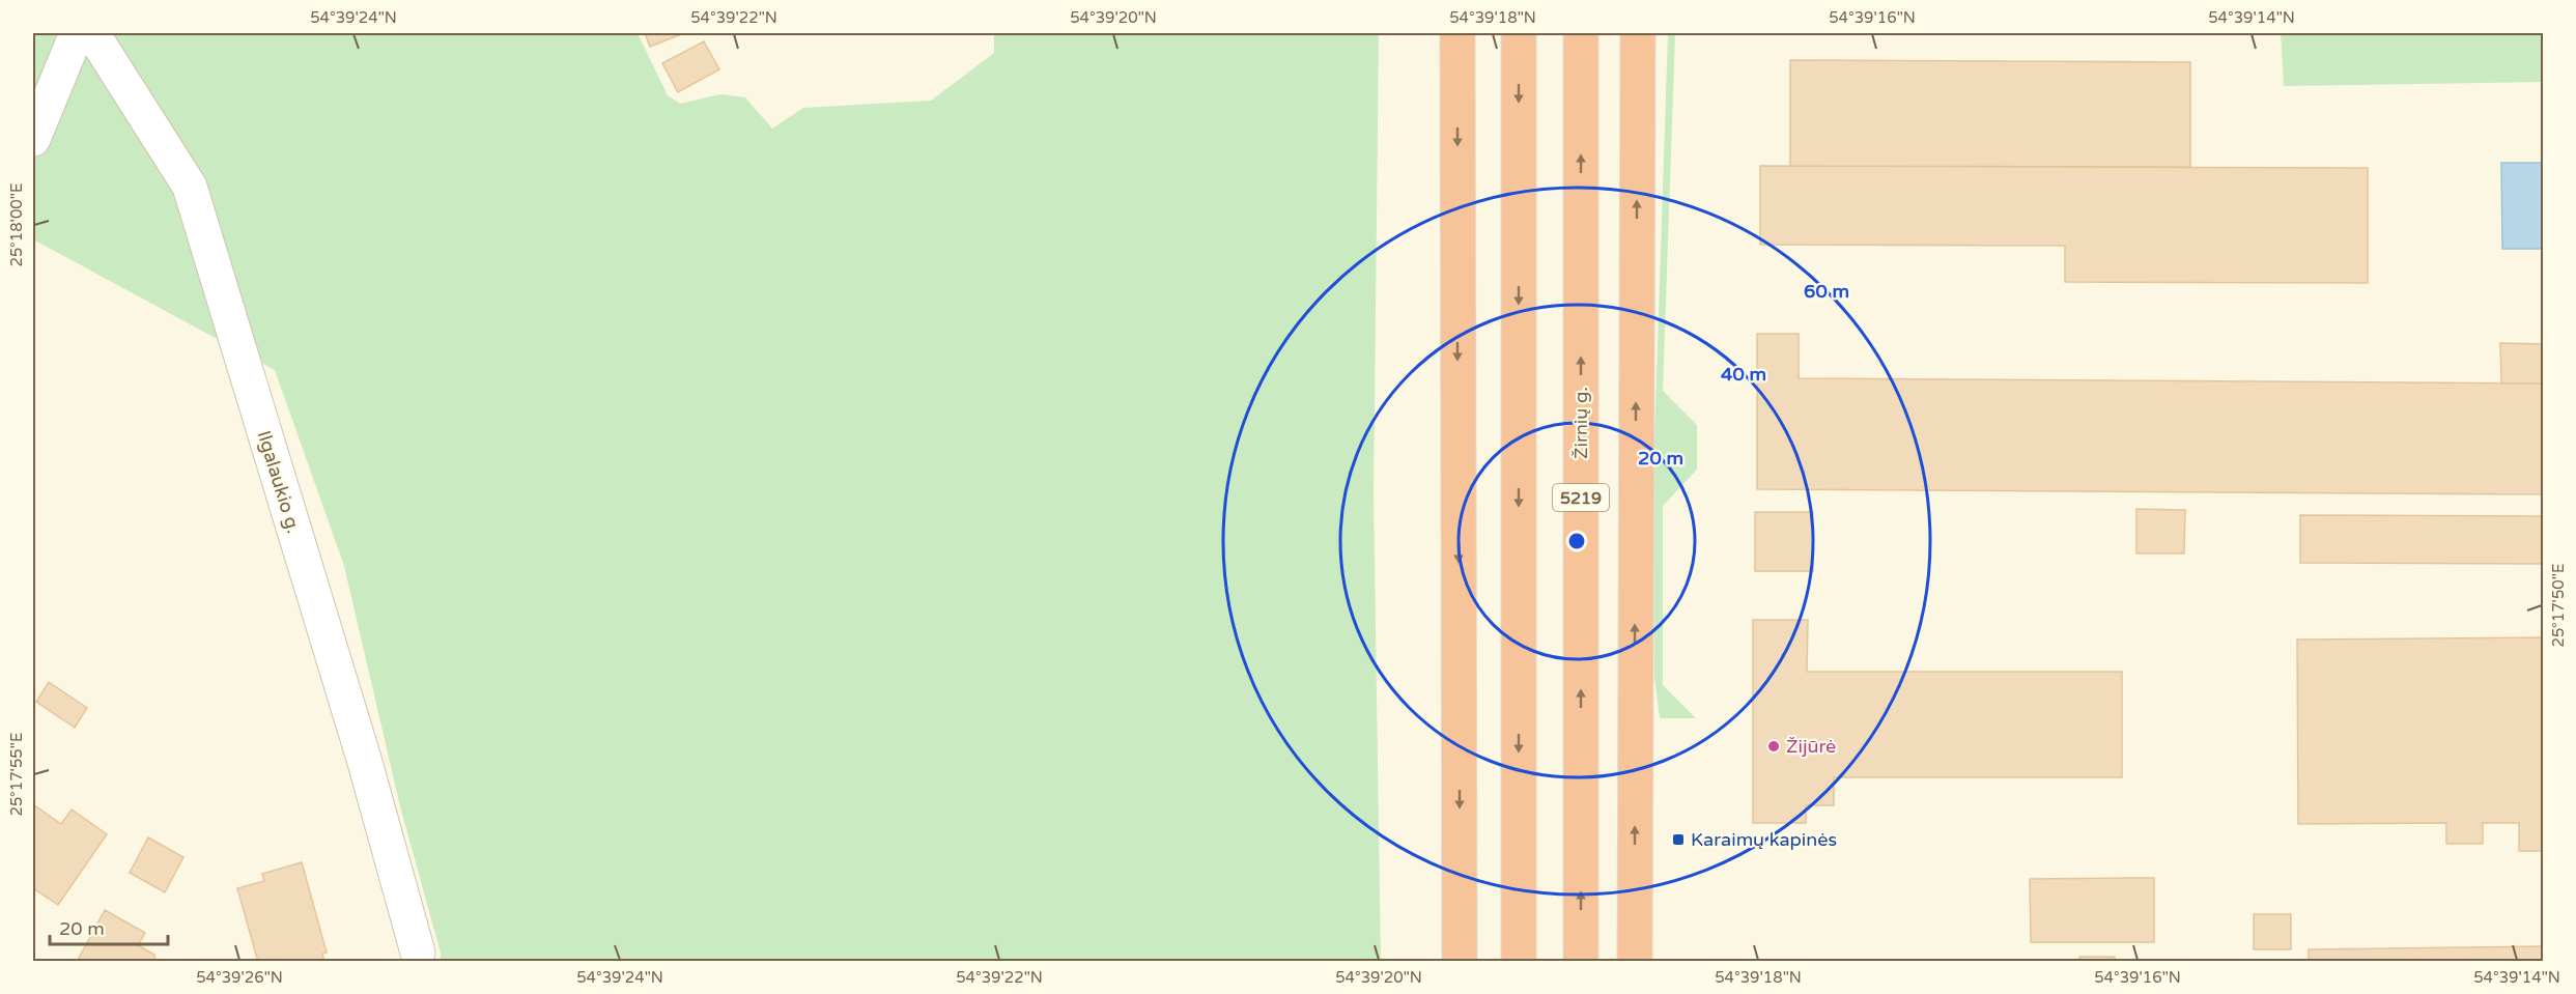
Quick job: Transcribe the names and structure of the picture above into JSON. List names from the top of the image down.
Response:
{
  "streets": {
    "highway": ["Žirnių g.", "5219"],
    "street": ["Ilgalaukio g."]
  },
  "places": {
    "other": ["Žijūrė"],
    "transit": ["Karaimų kapinės"]
  },
  "scale_bar": "20 m",
  "coordinates": [
    "54°39'24\"N",
    "54°39'22\"N",
    "54°39'20\"N",
    "54°39'18\"N",
    "54°39'16\"N",
    "54°39'14\"N",
    "25°18'00\"E",
    "25°17'50\"E",
    "25°17'55\"E",
    "54°39'26\"N"
  ],
  "rings": ["60 m", "40 m", "20 m"]
}
